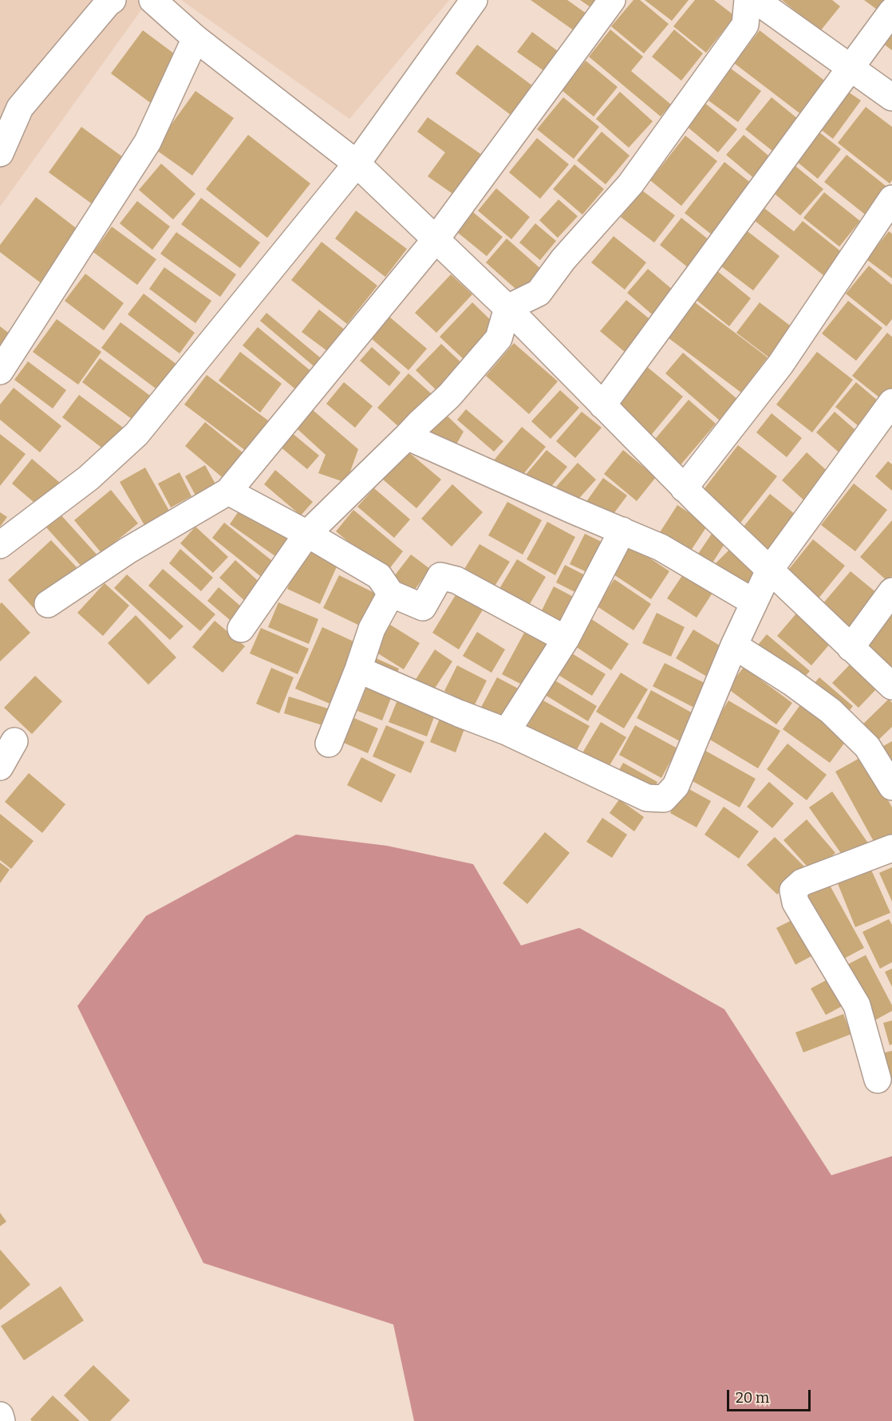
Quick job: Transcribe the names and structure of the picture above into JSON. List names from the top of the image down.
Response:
{
  "scale_bar": "20 m"
}
